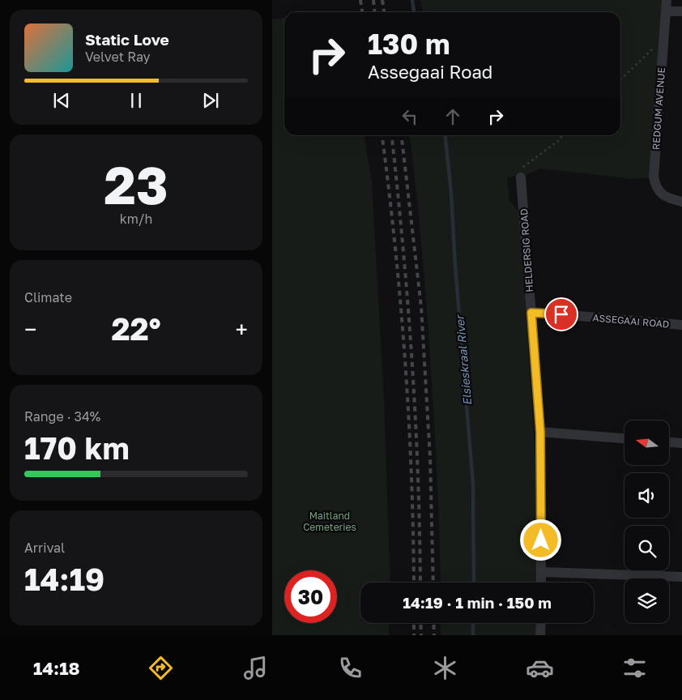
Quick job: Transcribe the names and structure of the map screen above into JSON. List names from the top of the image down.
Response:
{
  "streets": {
    "street": ["REDGUM AVENUE", "HELDERSIG ROAD", "ASSEGAAI ROAD"]
  },
  "crossings": [
    ["HELDERSIG ROAD", "ASSEGAAI ROAD"]
  ],
  "water": ["Elsieskraal River"],
  "parks": ["Maitland Cemeteries"],
  "north": "left",
  "page": {
    "turn": ["130 m", "Assegaai Road"],
    "song": ["Static Love", "Velvet Ray"],
    "tile": [
      ["23", "km/h"],
      "Climate",
      ["Range · 34%", "170 km"],
      ["Arrival", "14:19"]
    ],
    "heat": ["−", "22°", "+"],
    "limit": "30",
    "trip": "14:19 · 1 min · 150 m",
    "tabs": "14:18"
  }
}
